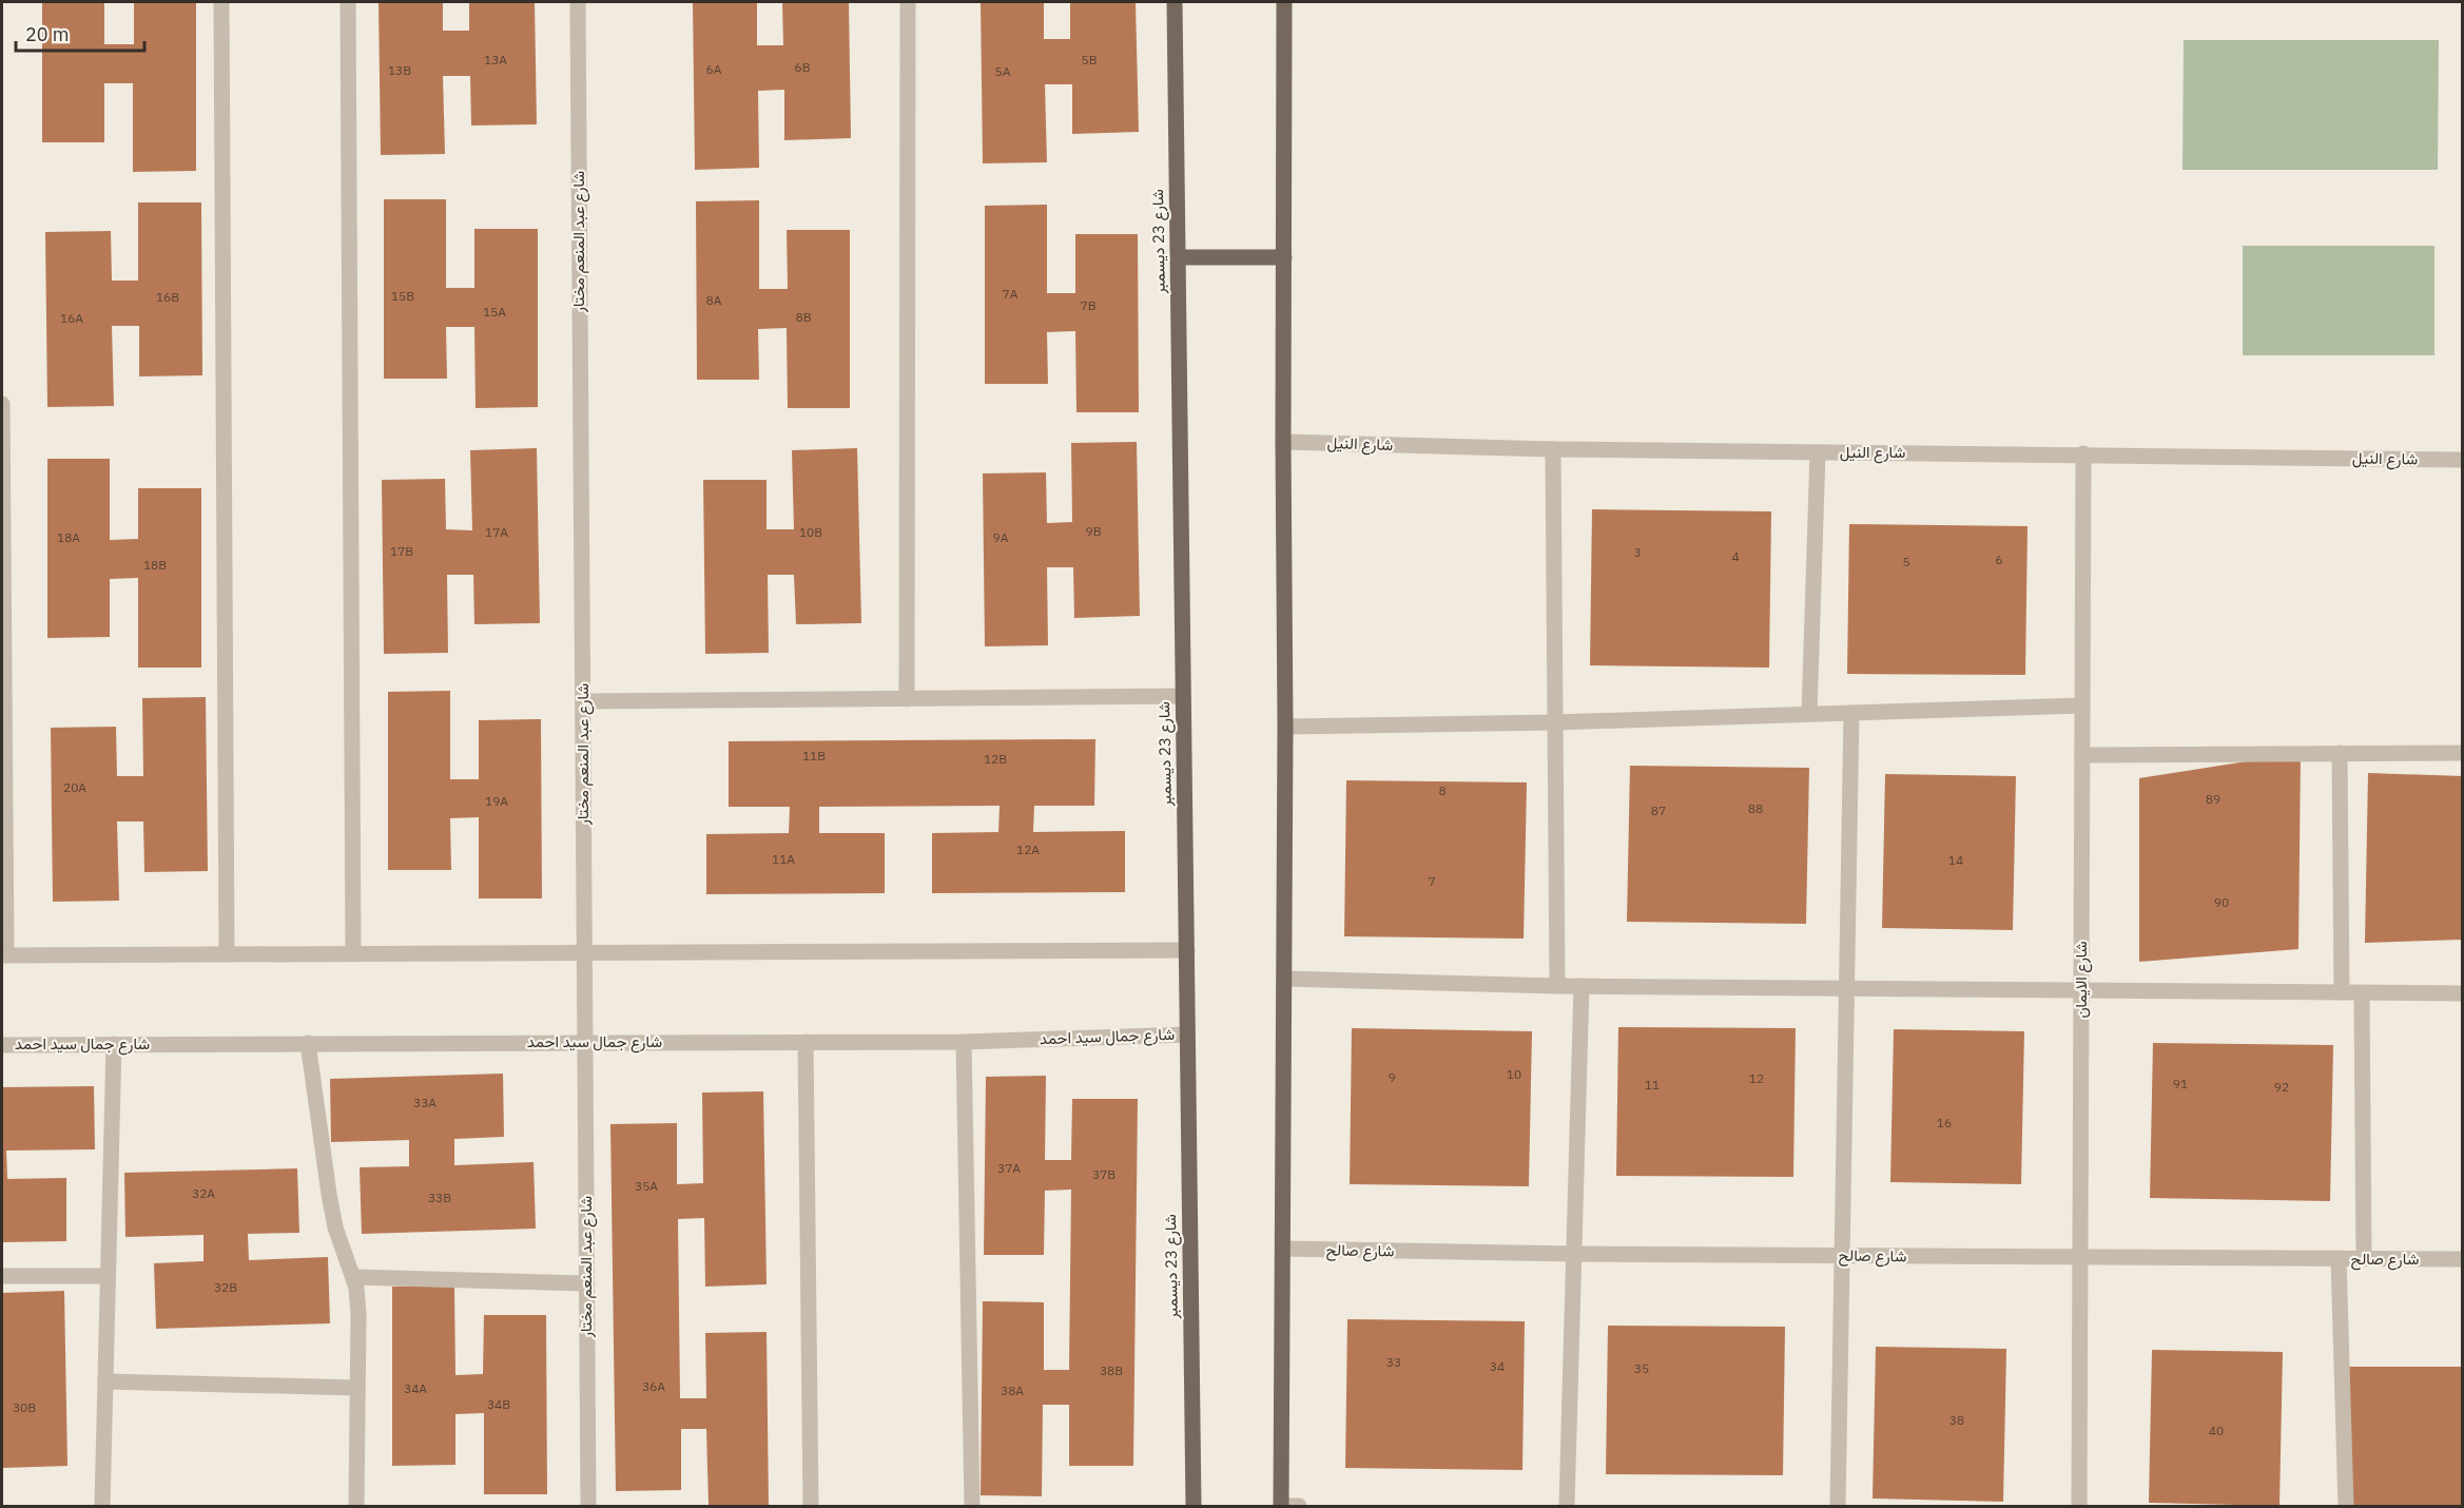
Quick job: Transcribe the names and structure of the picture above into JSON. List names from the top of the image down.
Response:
{
  "streets": {
    "main road": ["شارع 23 ديسمبر"],
    "street": [
      "شارع عبد المنعم مختار",
      "شارع النيل",
      "شارع الايمان",
      "شارع جمال سيد احمد",
      "شارع صالح"
    ]
  },
  "crossings": [
    ["شارع عبد المنعم مختار", "شارع جمال سيد احمد"],
    ["شارع 23 ديسمبر", "شارع جمال سيد احمد"],
    ["شارع النيل", "شارع الايمان"],
    ["شارع الايمان", "شارع صالح"]
  ],
  "house_numbers": [
    "13A",
    "5B",
    "6B",
    "6A",
    "13B",
    "5A",
    "7A",
    "15B",
    "16B",
    "8A",
    "7B",
    "15A",
    "8B",
    "16A",
    "9B",
    "17A",
    "10B",
    "18A",
    "9A",
    "17B",
    "3",
    "4",
    "6",
    "5",
    "18B",
    "11B",
    "12B",
    "20A",
    "8",
    "89",
    "19A",
    "88",
    "87",
    "12A",
    "11A",
    "14",
    "7",
    "90",
    "10",
    "9",
    "12",
    "91",
    "11",
    "92",
    "33A",
    "16",
    "37A",
    "37B",
    "35A",
    "32A",
    "33B",
    "32B",
    "33",
    "34",
    "35",
    "38B",
    "36A",
    "34A",
    "38A",
    "34B",
    "30B",
    "38",
    "40"
  ],
  "scale_bar": "20 m"
}
